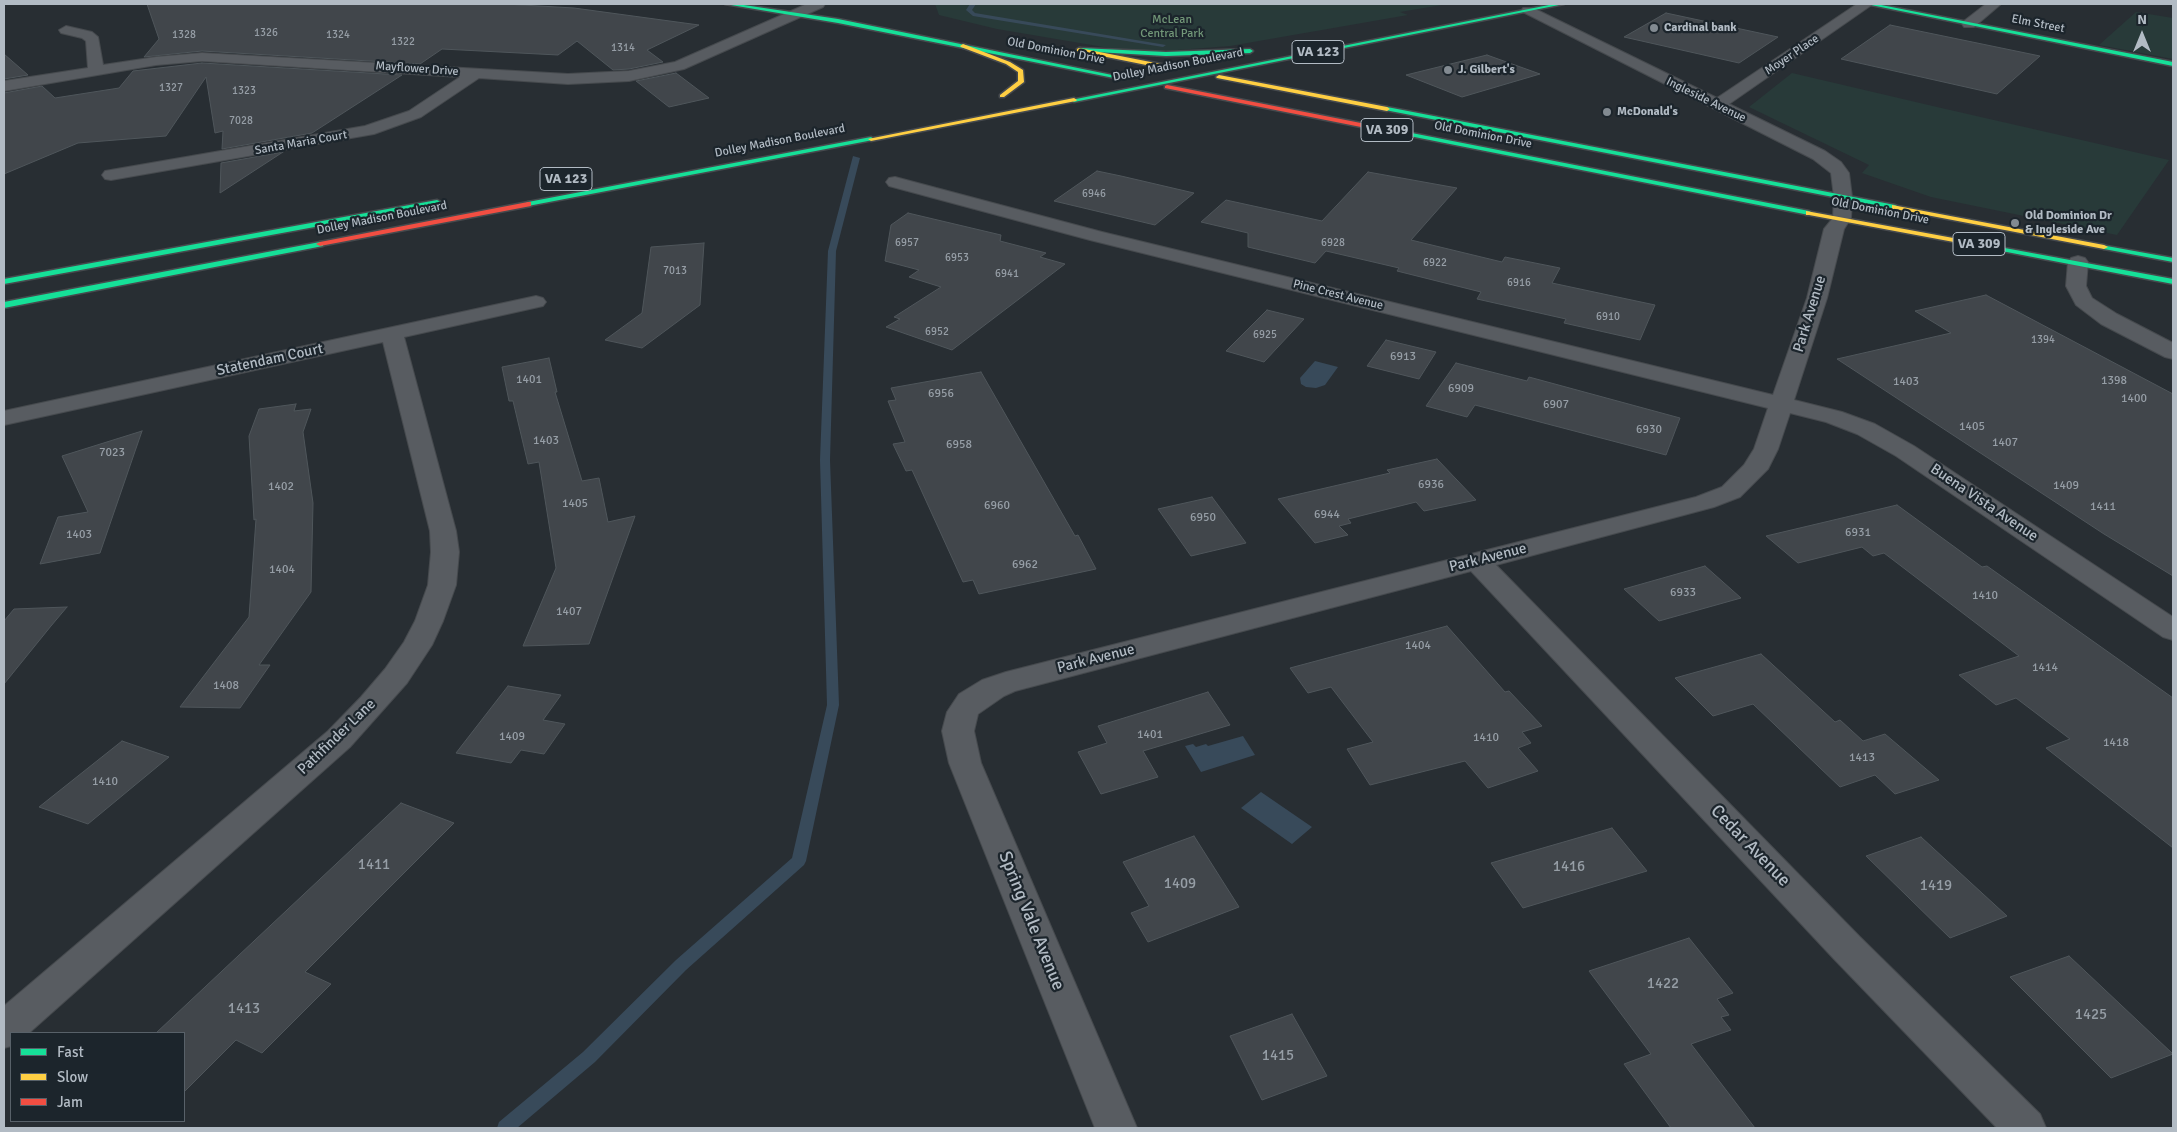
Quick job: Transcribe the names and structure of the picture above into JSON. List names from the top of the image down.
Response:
{
  "streets": {
    "main road": [
      "Elm Street",
      "Old Dominion Drive",
      "VA 123",
      "Dolley Madison Boulevard",
      "VA 309"
    ],
    "street": [
      "Moyer Place",
      "Mayflower Drive",
      "Ingleside Avenue",
      "Santa Maria Court",
      "Pine Crest Avenue",
      "Park Avenue",
      "Statendam Court",
      "Buena Vista Avenue",
      "Pathfinder Lane",
      "Cedar Avenue",
      "Spring Vale Avenue"
    ]
  },
  "crossings": [
    ["Elm Street", "Moyer Place"],
    ["Old Dominion Drive", "Dolley Madison Boulevard"],
    ["Old Dominion Drive", "Mayflower Drive"],
    ["Old Dominion Drive", "Ingleside Avenue"],
    ["Old Dominion Drive", "Park Avenue"],
    ["Moyer Place", "Ingleside Avenue"],
    ["Dolley Madison Boulevard", "Ingleside Avenue"],
    ["Mayflower Drive", "Santa Maria Court"],
    ["Ingleside Avenue", "Park Avenue"],
    ["Pine Crest Avenue", "Park Avenue"],
    ["Pine Crest Avenue", "Buena Vista Avenue"],
    ["Park Avenue", "Buena Vista Avenue"],
    ["Park Avenue", "Cedar Avenue"],
    ["Park Avenue", "Spring Vale Avenue"],
    ["Statendam Court", "Pathfinder Lane"]
  ],
  "parks": ["McLean Central Park"],
  "places": [
    "Cardinal bank",
    "J. Gilbert's",
    "McDonald's",
    "Old Dominion Dr & Ingleside Ave"
  ],
  "house_numbers": [
    "1326",
    "1328",
    "1324",
    "1322",
    "1314",
    "1327",
    "1323",
    "7028",
    "6946",
    "6957",
    "6928",
    "6953",
    "6922",
    "7013",
    "6941",
    "6916",
    "6910",
    "6952",
    "6925",
    "1394",
    "6913",
    "1401",
    "1398",
    "1403",
    "6909",
    "6956",
    "1400",
    "6907",
    "1405",
    "6930",
    "1403",
    "1407",
    "6958",
    "7023",
    "6936",
    "1409",
    "1402",
    "1405",
    "6960",
    "1411",
    "6944",
    "6950",
    "6931",
    "1403",
    "6962",
    "1404",
    "6933",
    "1410",
    "1407",
    "1404",
    "1414",
    "1408",
    "1401",
    "1409",
    "1410",
    "1418",
    "1413",
    "1410",
    "1411",
    "1416",
    "1409",
    "1419",
    "1422",
    "1413",
    "1425",
    "1415"
  ],
  "legend": ["Fast", "Slow", "Jam"],
  "north": "top"
}
